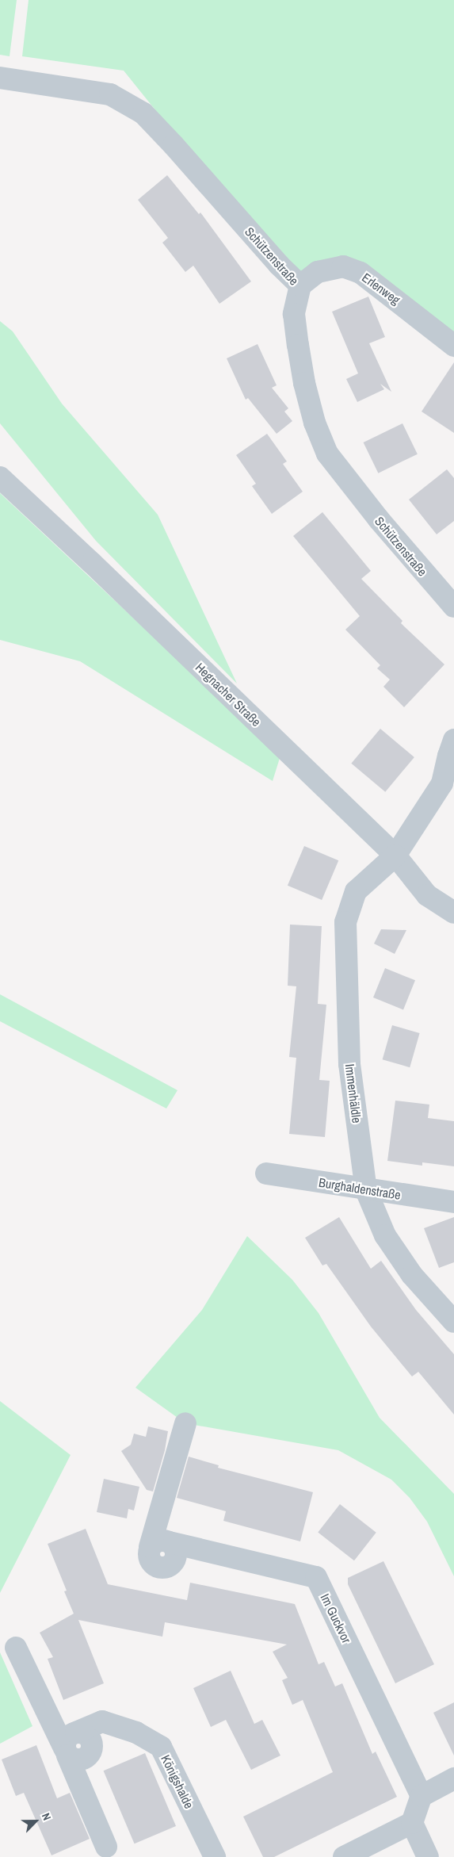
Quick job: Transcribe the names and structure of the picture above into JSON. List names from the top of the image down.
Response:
{
  "streets": {
    "street": [
      "Schützenstraße",
      "Erlenweg",
      "Hegnacher Straße",
      "Immenhäldle",
      "Burghaldenstraße",
      "Im Guckvor",
      "Königshalde"
    ]
  },
  "crossings": [
    ["Schützenstraße", "Erlenweg"],
    ["Hegnacher Straße", "Immenhäldle"],
    ["Immenhäldle", "Burghaldenstraße"]
  ],
  "north": "top right"
}
